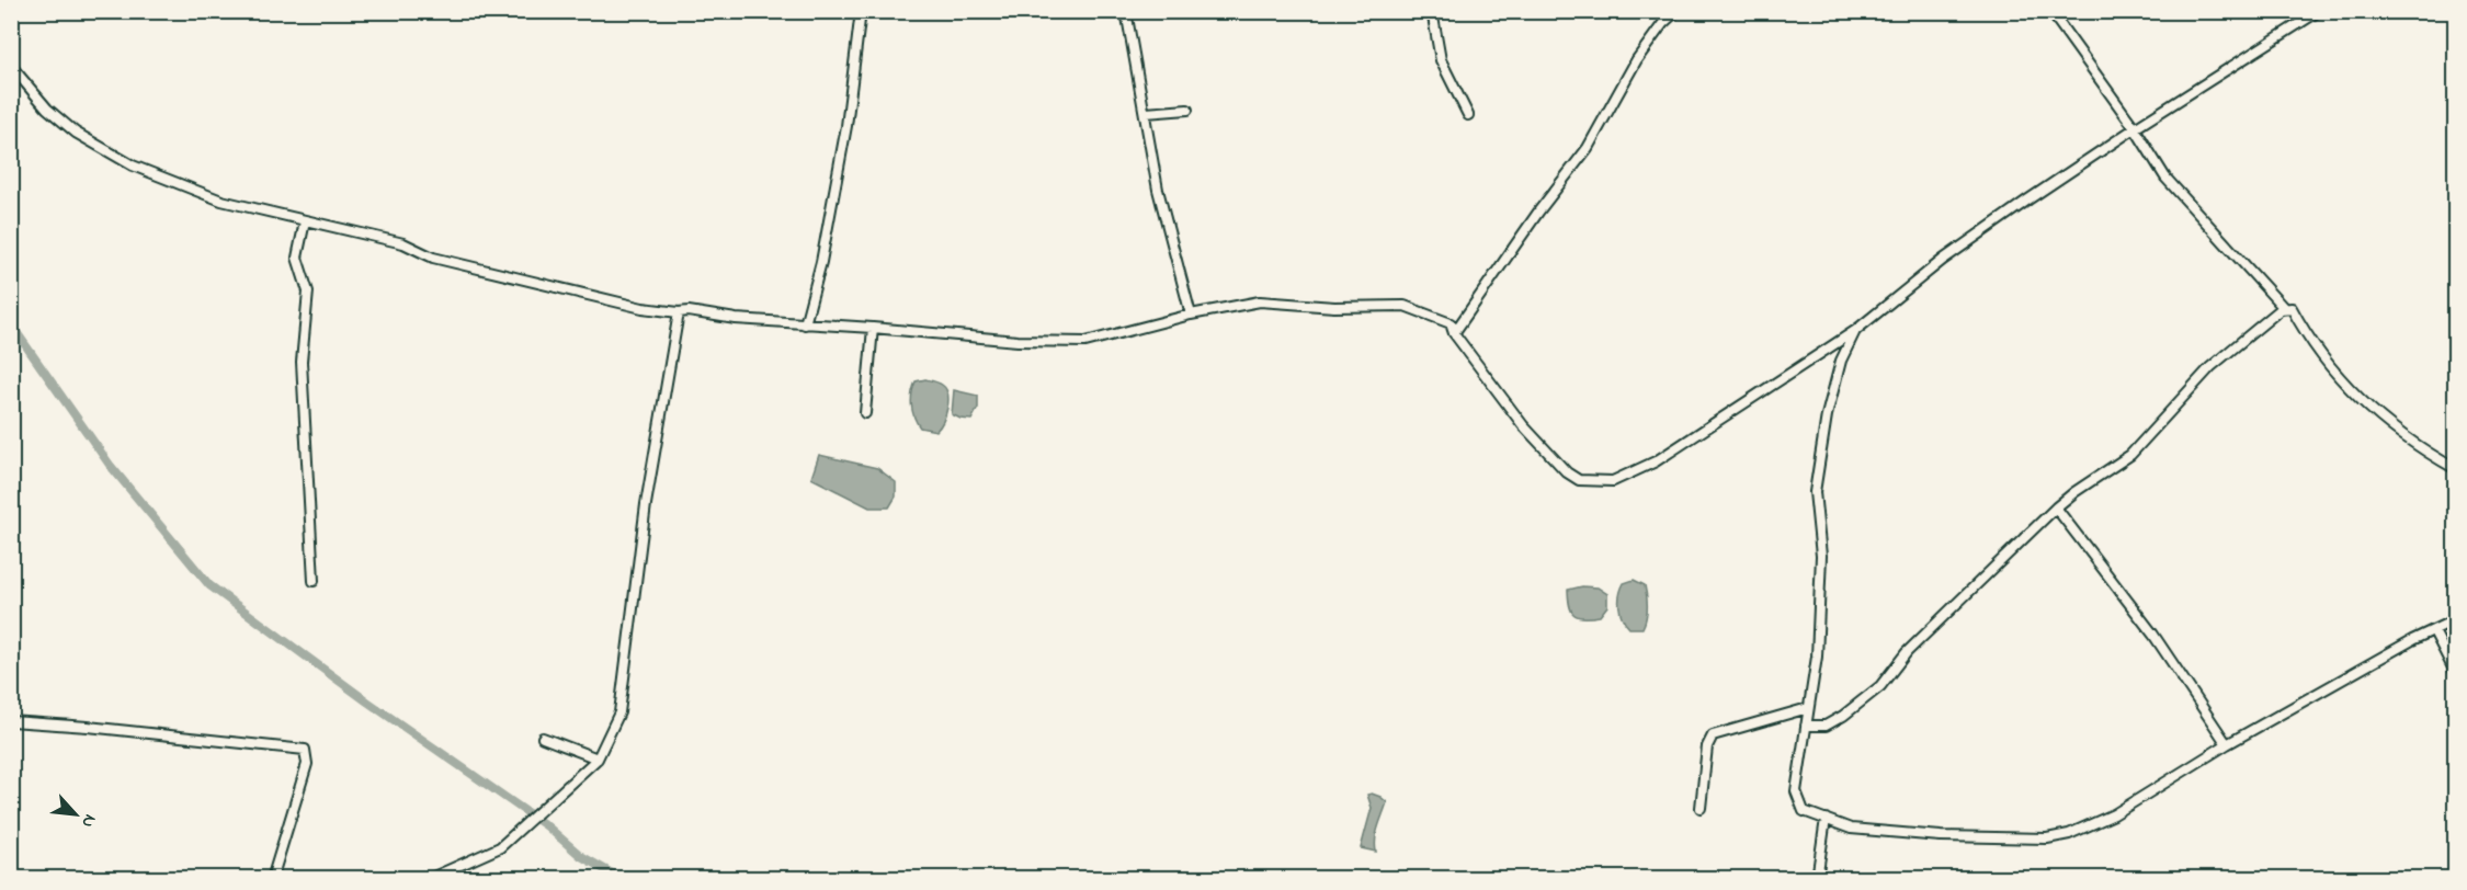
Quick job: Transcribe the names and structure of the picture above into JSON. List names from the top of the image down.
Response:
{
  "north": "bottom right"
}
